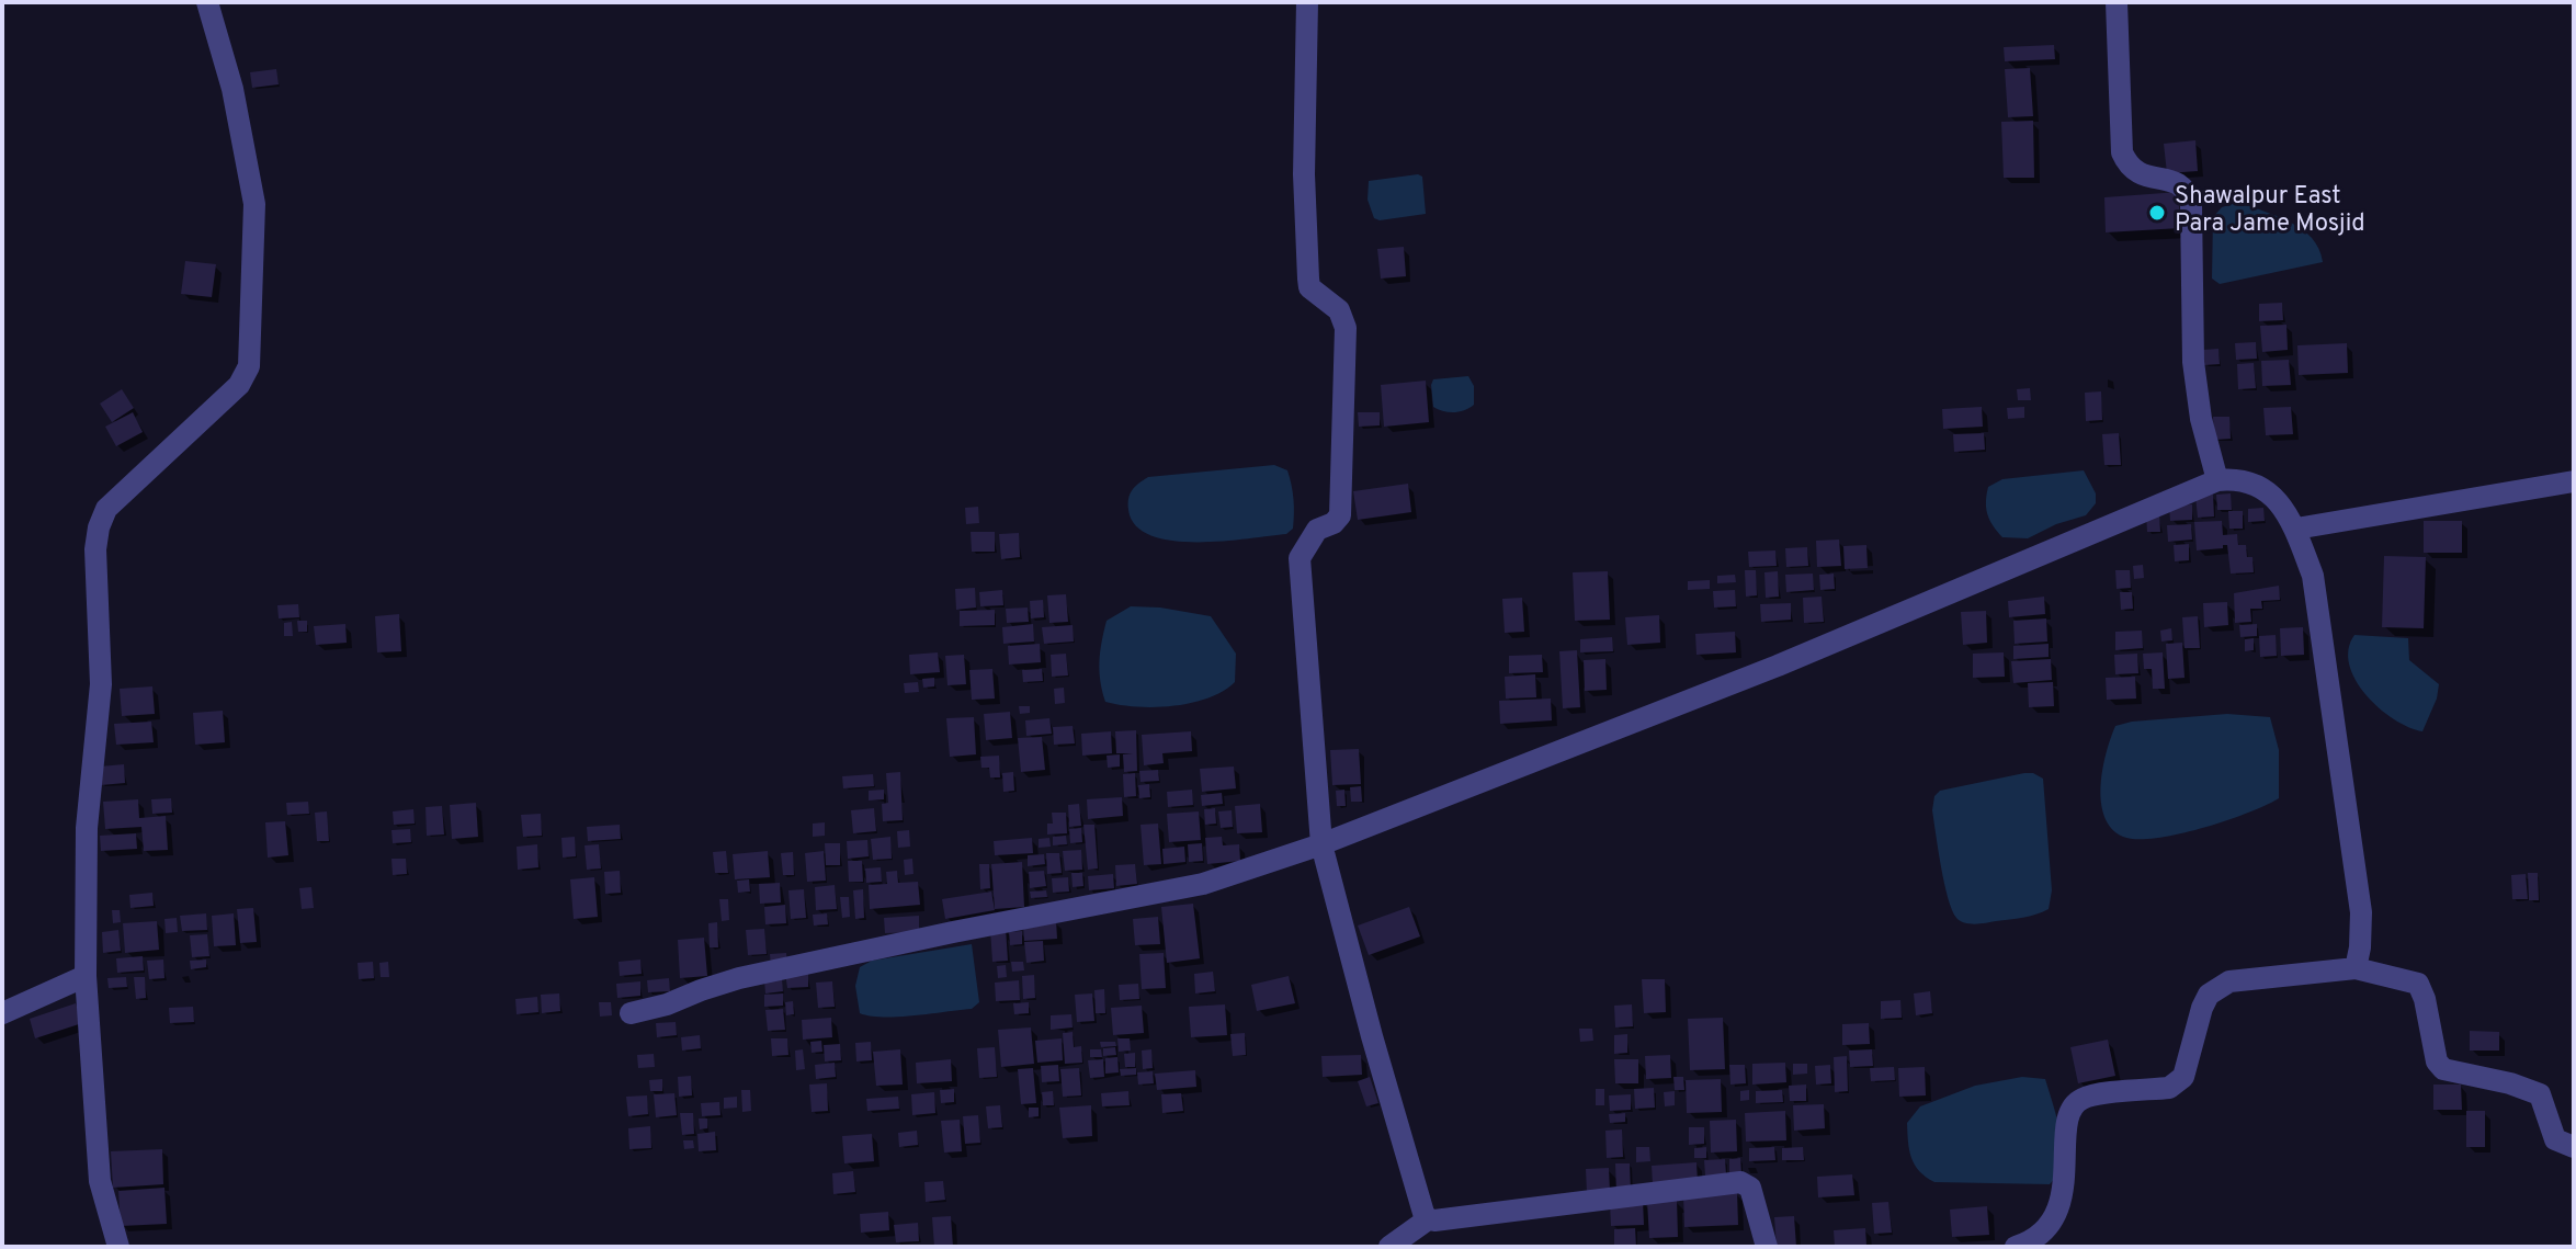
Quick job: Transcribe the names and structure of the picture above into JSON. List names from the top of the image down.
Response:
{
  "places": ["Shawalpur East Para Jame Mosjid"]
}
